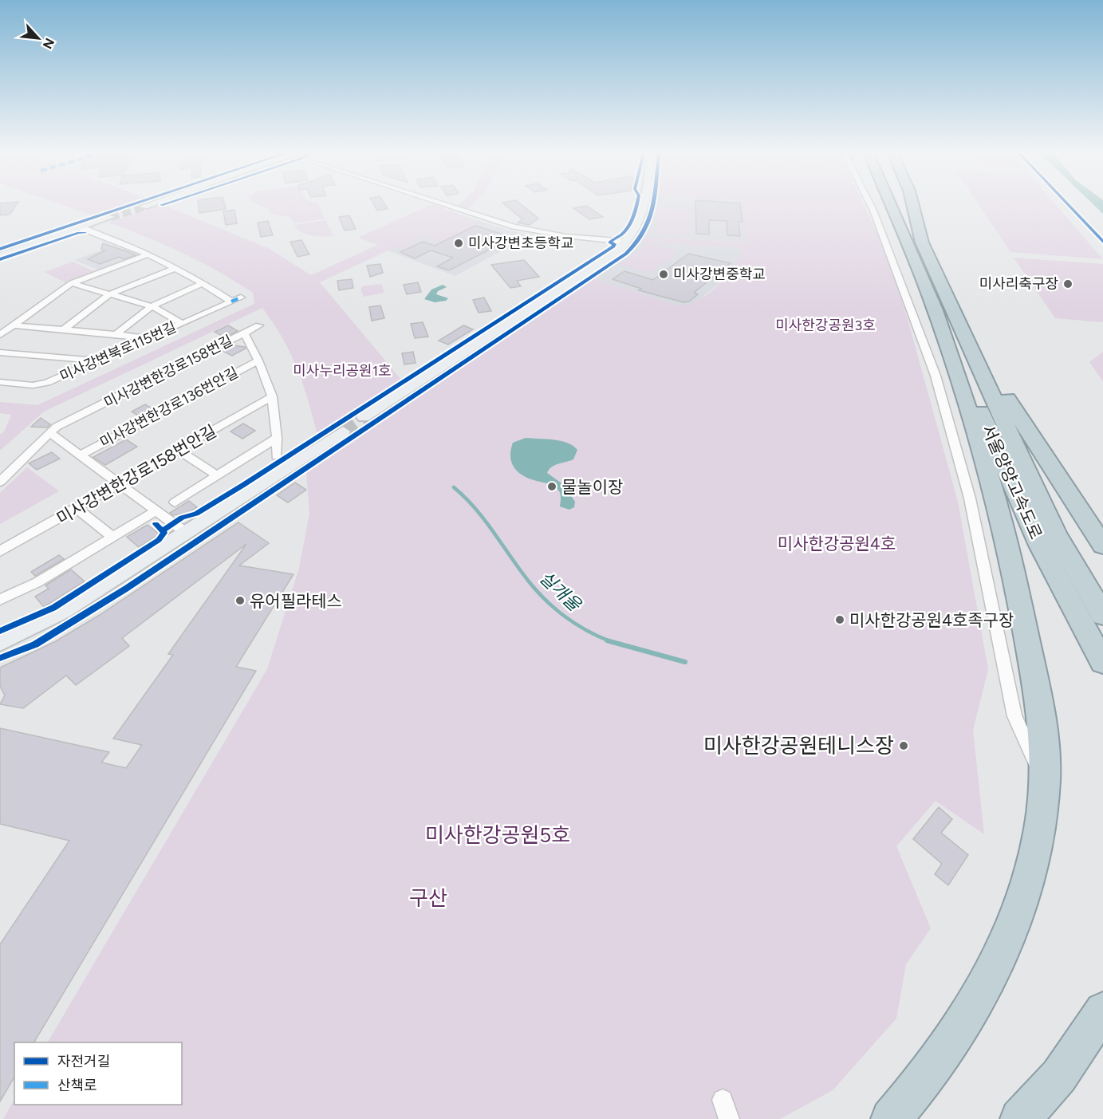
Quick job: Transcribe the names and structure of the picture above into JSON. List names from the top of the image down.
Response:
{
  "streets": {
    "highway": ["서울양양고속도로"],
    "street": [
      "미사강변북로115번길",
      "미사강변한강로158번길",
      "미사강변한강로136번안길",
      "미사강변한강로158번안길"
    ]
  },
  "crossings": [
    ["미사강변한강로158번길", "미사강변한강로136번안길"],
    ["미사강변한강로158번길", "미사강변한강로158번안길"]
  ],
  "water": ["실개울"],
  "parks": [
    "미사한강공원3호",
    "미사누리공원1호",
    "미사한강공원4호",
    "미사한강공원5호",
    "구산"
  ],
  "places": [
    "미사강변초등학교",
    "미사강변중학교",
    "미사리축구장",
    "물놀이장",
    "유어필라테스",
    "미사한강공원4호족구장",
    "미사한강공원테니스장"
  ],
  "legend": ["자전거길", "산책로"],
  "north": "bottom right"
}
